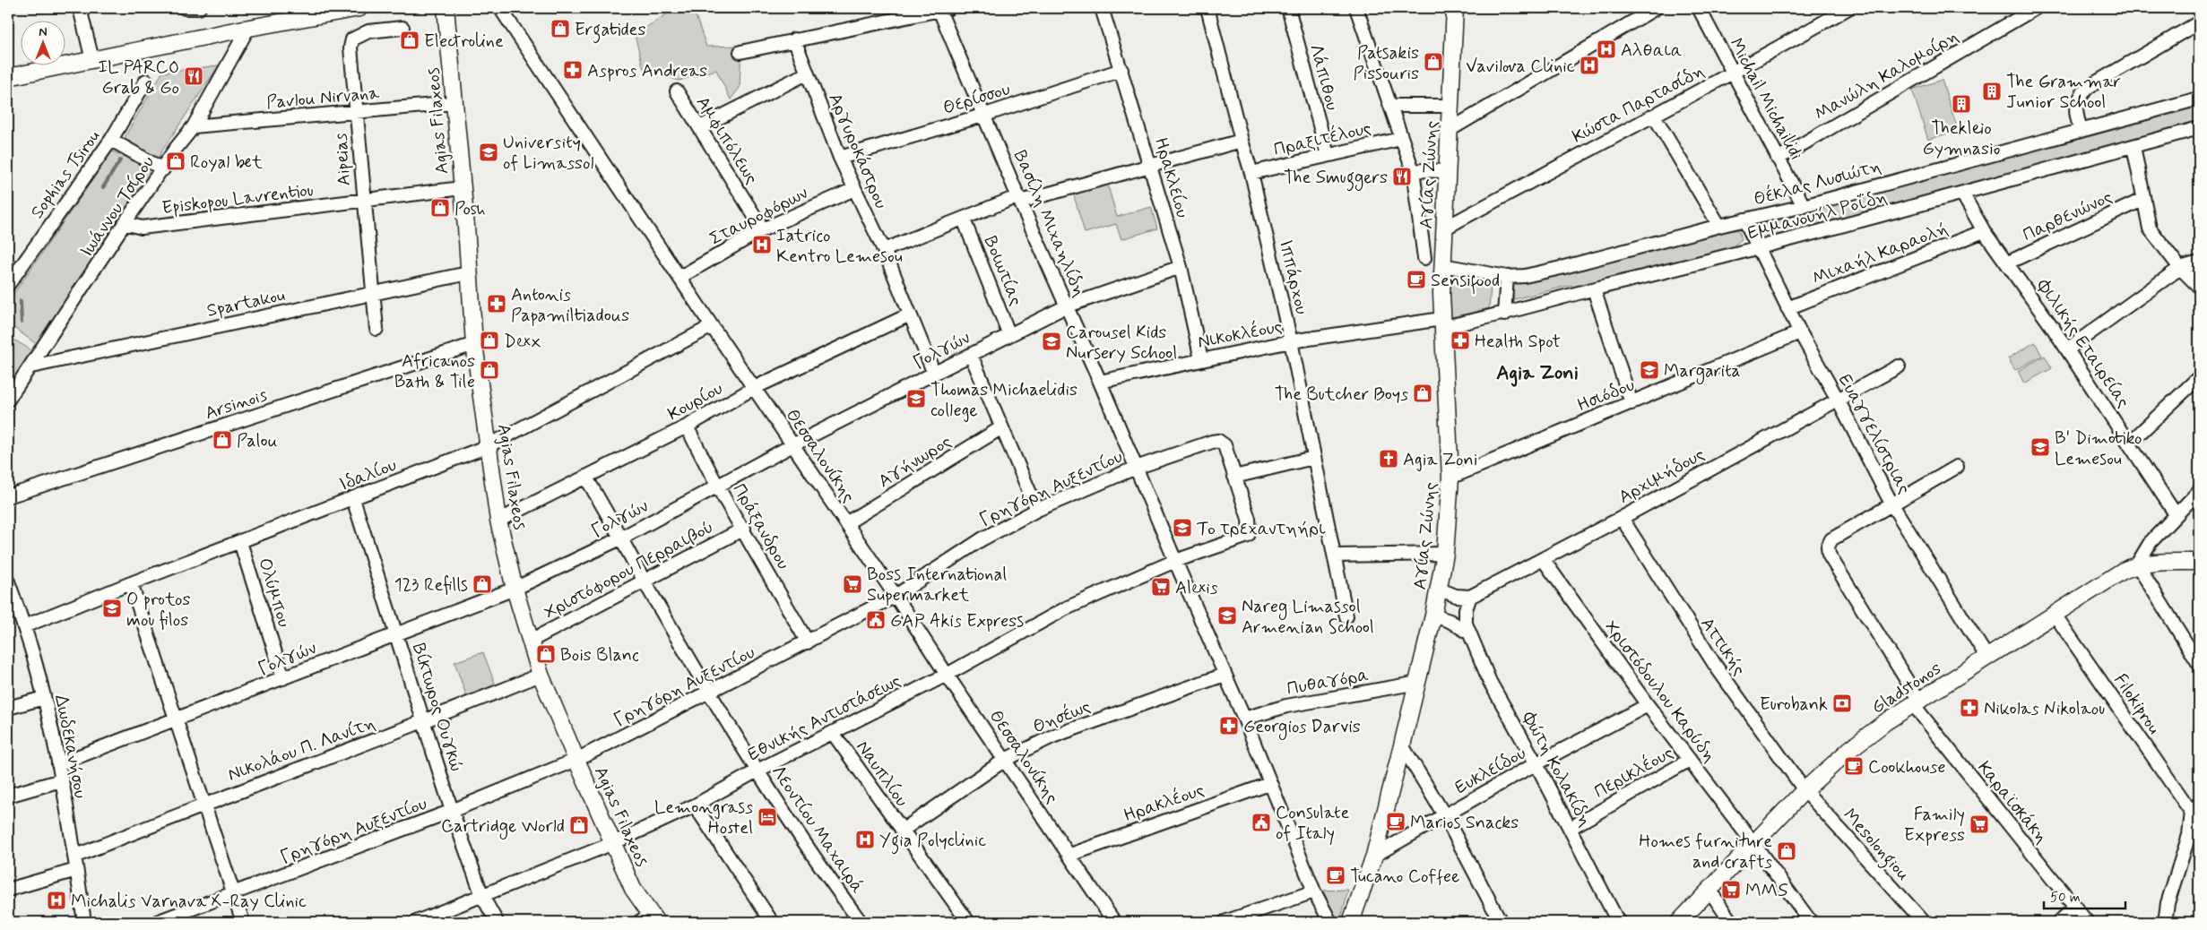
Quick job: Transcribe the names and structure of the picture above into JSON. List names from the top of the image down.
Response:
{
  "streets": {
    "main road": ["Agias Filaxeos", "Αγίας Ζώνης", "Gladstonos"],
    "street": [
      "Μανώλη Καλομοίρη",
      "Λάπιθου",
      "Pavlou Nirvana",
      "Θερίσσου",
      "Michail Michailidi",
      "Κώστα Παρτασίδη",
      "Πραξιτέλους",
      "Αμφιπόλεως",
      "Αργυροκάστρου",
      "Aipeias",
      "Sophias Tsirou",
      "Ηρακλείου",
      "Θέκλας Λυσιώτη",
      "Episkopou Lavrentiou",
      "Ιωάννου Τσίρου",
      "Εμμανουήλ Ροΐδη",
      "Σταυροφόρων",
      "Παρθενώνος",
      "Βασίλη Μιχαηλίδη",
      "Μιχαήλ Καραολή",
      "Βοιωτίας",
      "Ιππάρχου",
      "Spartakou",
      "Νικοκλέους",
      "Φιλικής Εταιρείας",
      "Γολγών",
      "Ησιόδου",
      "Κουρίου",
      "Arsinois",
      "Ευαγγελίστριας",
      "Θεσσαλονίκης",
      "Αγήνωρος",
      "Ιδαλίου",
      "Αρχιμήδους",
      "Γρηγόρη Αυξεντίου",
      "Πράξανδρου",
      "Χριστόφορου Περραιβού",
      "Ολύμπου",
      "Αττικής",
      "Πυθαγόρα",
      "Χριστόδουλου Καρύδη",
      "Filokiprou",
      "Βίκτωρος Ουγκώ",
      "Θησέως",
      "Εθνικής Αντιστάσεως",
      "Δωδεκανήσου",
      "Νικολάου Π. Λανίτη",
      "Φώτη Κολακίδη",
      "Ευκλείδου",
      "Περικλέους",
      "Ναυπλίου",
      "Ηρακλέους",
      "Καραϊσκάκη",
      "Λεοντίου Μαχαιρά",
      "Mesolongiou"
    ]
  },
  "crossings": [
    ["Μανώλη Καλομοίρη", "Michail Michailidi"],
    ["Λάπιθου", "Πραξιτέλους"],
    ["Pavlou Nirvana", "Agias Filaxeos"],
    ["Pavlou Nirvana", "Aipeias"],
    ["Pavlou Nirvana", "Ιωάννου Τσίρου"],
    ["Θερίσσου", "Αργυροκάστρου"],
    ["Θερίσσου", "Ηρακλείου"],
    ["Θερίσσου", "Βασίλη Μιχαηλίδη"],
    ["Michail Michailidi", "Κώστα Παρτασίδη"],
    ["Michail Michailidi", "Θέκλας Λυσιώτη"],
    ["Κώστα Παρτασίδη", "Αγίας Ζώνης"],
    ["Agias Filaxeos", "Episkopou Lavrentiou"],
    ["Agias Filaxeos", "Spartakou"],
    ["Agias Filaxeos", "Γολγών"],
    ["Agias Filaxeos", "Κουρίου"],
    ["Agias Filaxeos", "Arsinois"],
    ["Agias Filaxeos", "Ιδαλίου"],
    ["Agias Filaxeos", "Γρηγόρη Αυξεντίου"],
    ["Agias Filaxeos", "Χριστόφορου Περραιβού"],
    ["Agias Filaxeos", "Εθνικής Αντιστάσεως"],
    ["Agias Filaxeos", "Νικολάου Π. Λανίτη"],
    ["Πραξιτέλους", "Ιππάρχου"],
    ["Αμφιπόλεως", "Σταυροφόρων"],
    ["Αργυροκάστρου", "Σταυροφόρων"],
    ["Αργυροκάστρου", "Γολγών"],
    ["Αργυροκάστρου", "Κουρίου"],
    ["Aipeias", "Episkopou Lavrentiou"],
    ["Aipeias", "Spartakou"],
    ["Αγίας Ζώνης", "Θέκλας Λυσιώτη"],
    ["Αγίας Ζώνης", "Εμμανουήλ Ροΐδη"],
    ["Αγίας Ζώνης", "Νικοκλέους"],
    ["Αγίας Ζώνης", "Ησιόδου"],
    ["Αγίας Ζώνης", "Πυθαγόρα"],
    ["Αγίας Ζώνης", "Ευκλείδου"],
    ["Ηρακλείου", "Νικοκλέους"],
    ["Ηρακλείου", "Γολγών"],
    ["Θέκλας Λυσιώτη", "Ευαγγελίστριας"],
    ["Episkopou Lavrentiou", "Ιωάννου Τσίρου"],
    ["Ιωάννου Τσίρου", "Spartakou"],
    ["Εμμανουήλ Ροΐδη", "Νικοκλέους"],
    ["Εμμανουήλ Ροΐδη", "Φιλικής Εταιρείας"],
    ["Εμμανουήλ Ροΐδη", "Ευαγγελίστριας"],
    ["Σταυροφόρων", "Θεσσαλονίκης"],
    ["Παρθενώνος", "Φιλικής Εταιρείας"],
    ["Βασίλη Μιχαηλίδη", "Νικοκλέους"],
    ["Βασίλη Μιχαηλίδη", "Γολγών"],
    ["Βασίλη Μιχαηλίδη", "Γρηγόρη Αυξεντίου"],
    ["Βασίλη Μιχαηλίδη", "Πυθαγόρα"],
    ["Βασίλη Μιχαηλίδη", "Θησέως"],
    ["Βασίλη Μιχαηλίδη", "Εθνικής Αντιστάσεως"],
    ["Βασίλη Μιχαηλίδη", "Ηρακλέους"],
    ["Μιχαήλ Καραολή", "Φιλικής Εταιρείας"],
    ["Μιχαήλ Καραολή", "Ευαγγελίστριας"],
    ["Βοιωτίας", "Γολγών"],
    ["Ιππάρχου", "Νικοκλέους"],
    ["Γολγών", "Θεσσαλονίκης"],
    ["Γολγών", "Πράξανδρου"],
    ["Γολγών", "Ολύμπου"],
    ["Γολγών", "Βίκτωρος Ουγκώ"],
    ["Γολγών", "Δωδεκανήσου"],
    ["Γολγών", "Λεοντίου Μαχαιρά"],
    ["Ησιόδου", "Ευαγγελίστριας"],
    ["Κουρίου", "Θεσσαλονίκης"],
    ["Κουρίου", "Πράξανδρου"],
    ["Κουρίου", "Λεοντίου Μαχαιρά"],
    ["Ευαγγελίστριας", "Αρχιμήδους"],
    ["Ευαγγελίστριας", "Gladstonos"],
    ["Ευαγγελίστριας", "Καραϊσκάκη"],
    ["Θεσσαλονίκης", "Αγήνωρος"],
    ["Θεσσαλονίκης", "Ιδαλίου"],
    ["Θεσσαλονίκης", "Γρηγόρη Αυξεντίου"],
    ["Θεσσαλονίκης", "Θησέως"],
    ["Θεσσαλονίκης", "Εθνικής Αντιστάσεως"],
    ["Θεσσαλονίκης", "Ηρακλέους"],
    ["Ιδαλίου", "Ολύμπου"],
    ["Ιδαλίου", "Βίκτωρος Ουγκώ"],
    ["Ιδαλίου", "Δωδεκανήσου"],
    ["Αρχιμήδους", "Αττικής"],
    ["Αρχιμήδους", "Χριστόδουλου Καρύδη"],
    ["Αρχιμήδους", "Φώτη Κολακίδη"],
    ["Γρηγόρη Αυξεντίου", "Πράξανδρου"],
    ["Γρηγόρη Αυξεντίου", "Βίκτωρος Ουγκώ"],
    ["Γρηγόρη Αυξεντίου", "Εθνικής Αντιστάσεως"],
    ["Γρηγόρη Αυξεντίου", "Λεοντίου Μαχαιρά"],
    ["Πράξανδρου", "Χριστόφορου Περραιβού"],
    ["Χριστόφορου Περραιβού", "Λεοντίου Μαχαιρά"],
    ["Αττικής", "Gladstonos"],
    ["Αττικής", "Mesolongiou"],
    ["Gladstonos", "Χριστόδουλου Καρύδη"],
    ["Gladstonos", "Filokiprou"],
    ["Gladstonos", "Καραϊσκάκη"],
    ["Gladstonos", "Mesolongiou"],
    ["Χριστόδουλου Καρύδη", "Ευκλείδου"],
    ["Χριστόδουλου Καρύδη", "Περικλέους"],
    ["Βίκτωρος Ουγκώ", "Εθνικής Αντιστάσεως"],
    ["Βίκτωρος Ουγκώ", "Νικολάου Π. Λανίτη"],
    ["Θησέως", "Ναυπλίου"],
    ["Εθνικής Αντιστάσεως", "Ναυπλίου"],
    ["Εθνικής Αντιστάσεως", "Λεοντίου Μαχαιρά"],
    ["Δωδεκανήσου", "Νικολάου Π. Λανίτη"],
    ["Φώτη Κολακίδη", "Ευκλείδου"],
    ["Φώτη Κολακίδη", "Περικλέους"]
  ],
  "districts": ["Agia Zoni"],
  "places": {
    "shop": [
      "Ergatides",
      "Electroline",
      "Patsakis Pissouris",
      "Royal bet",
      "Posh",
      "Dexx",
      "Africanos Bath & Tile",
      "The Butcher Boys",
      "Palou",
      "123 Refills",
      "Bois Blanc",
      "Cartridge World",
      "Homes furniture and crafts"
    ],
    "hospital": [
      "Αλθαια",
      "Vavilova Clinic",
      "Iatrico Kentro Lemesou",
      "Ygia Polyclinic",
      "Michalis Varnava X-Ray Clinic"
    ],
    "pharmacy": [
      "Aspros Andreas",
      "Antonis Papamiltiadous",
      "Health Spot",
      "Nikolas Nikolaou",
      "Georgios Darvis"
    ],
    "restaurant": ["IL PARCO Grab & Go", "The Smuggers"],
    "building": ["The Grammar Junior School", "Thekleio Gymnasio"],
    "school or university": [
      "University of Limassol",
      "Carousel Kids Nursery School",
      "Margarita",
      "Thomas Michaelidis college",
      "B' Dimotiko Lemesou",
      "Το τρεχαντηήρι",
      "O protos mou filos",
      "Nareg Limassol Armenian School"
    ],
    "cafe": [
      "Sensifood",
      "Cookhouse",
      "Marios Snacks",
      "Tucano Coffee"
    ],
    "church": ["Agia Zoni"],
    "supermarket": [
      "Boss International Supermarket",
      "Alexis",
      "Family Express",
      "MMS"
    ],
    "public building": ["GAP Akis Express", "Consulate of Italy"],
    "bank": ["Eurobank"],
    "hotel": ["Lemongrass Hostel"]
  },
  "scale_bar": "50 m",
  "north": "top"
}
